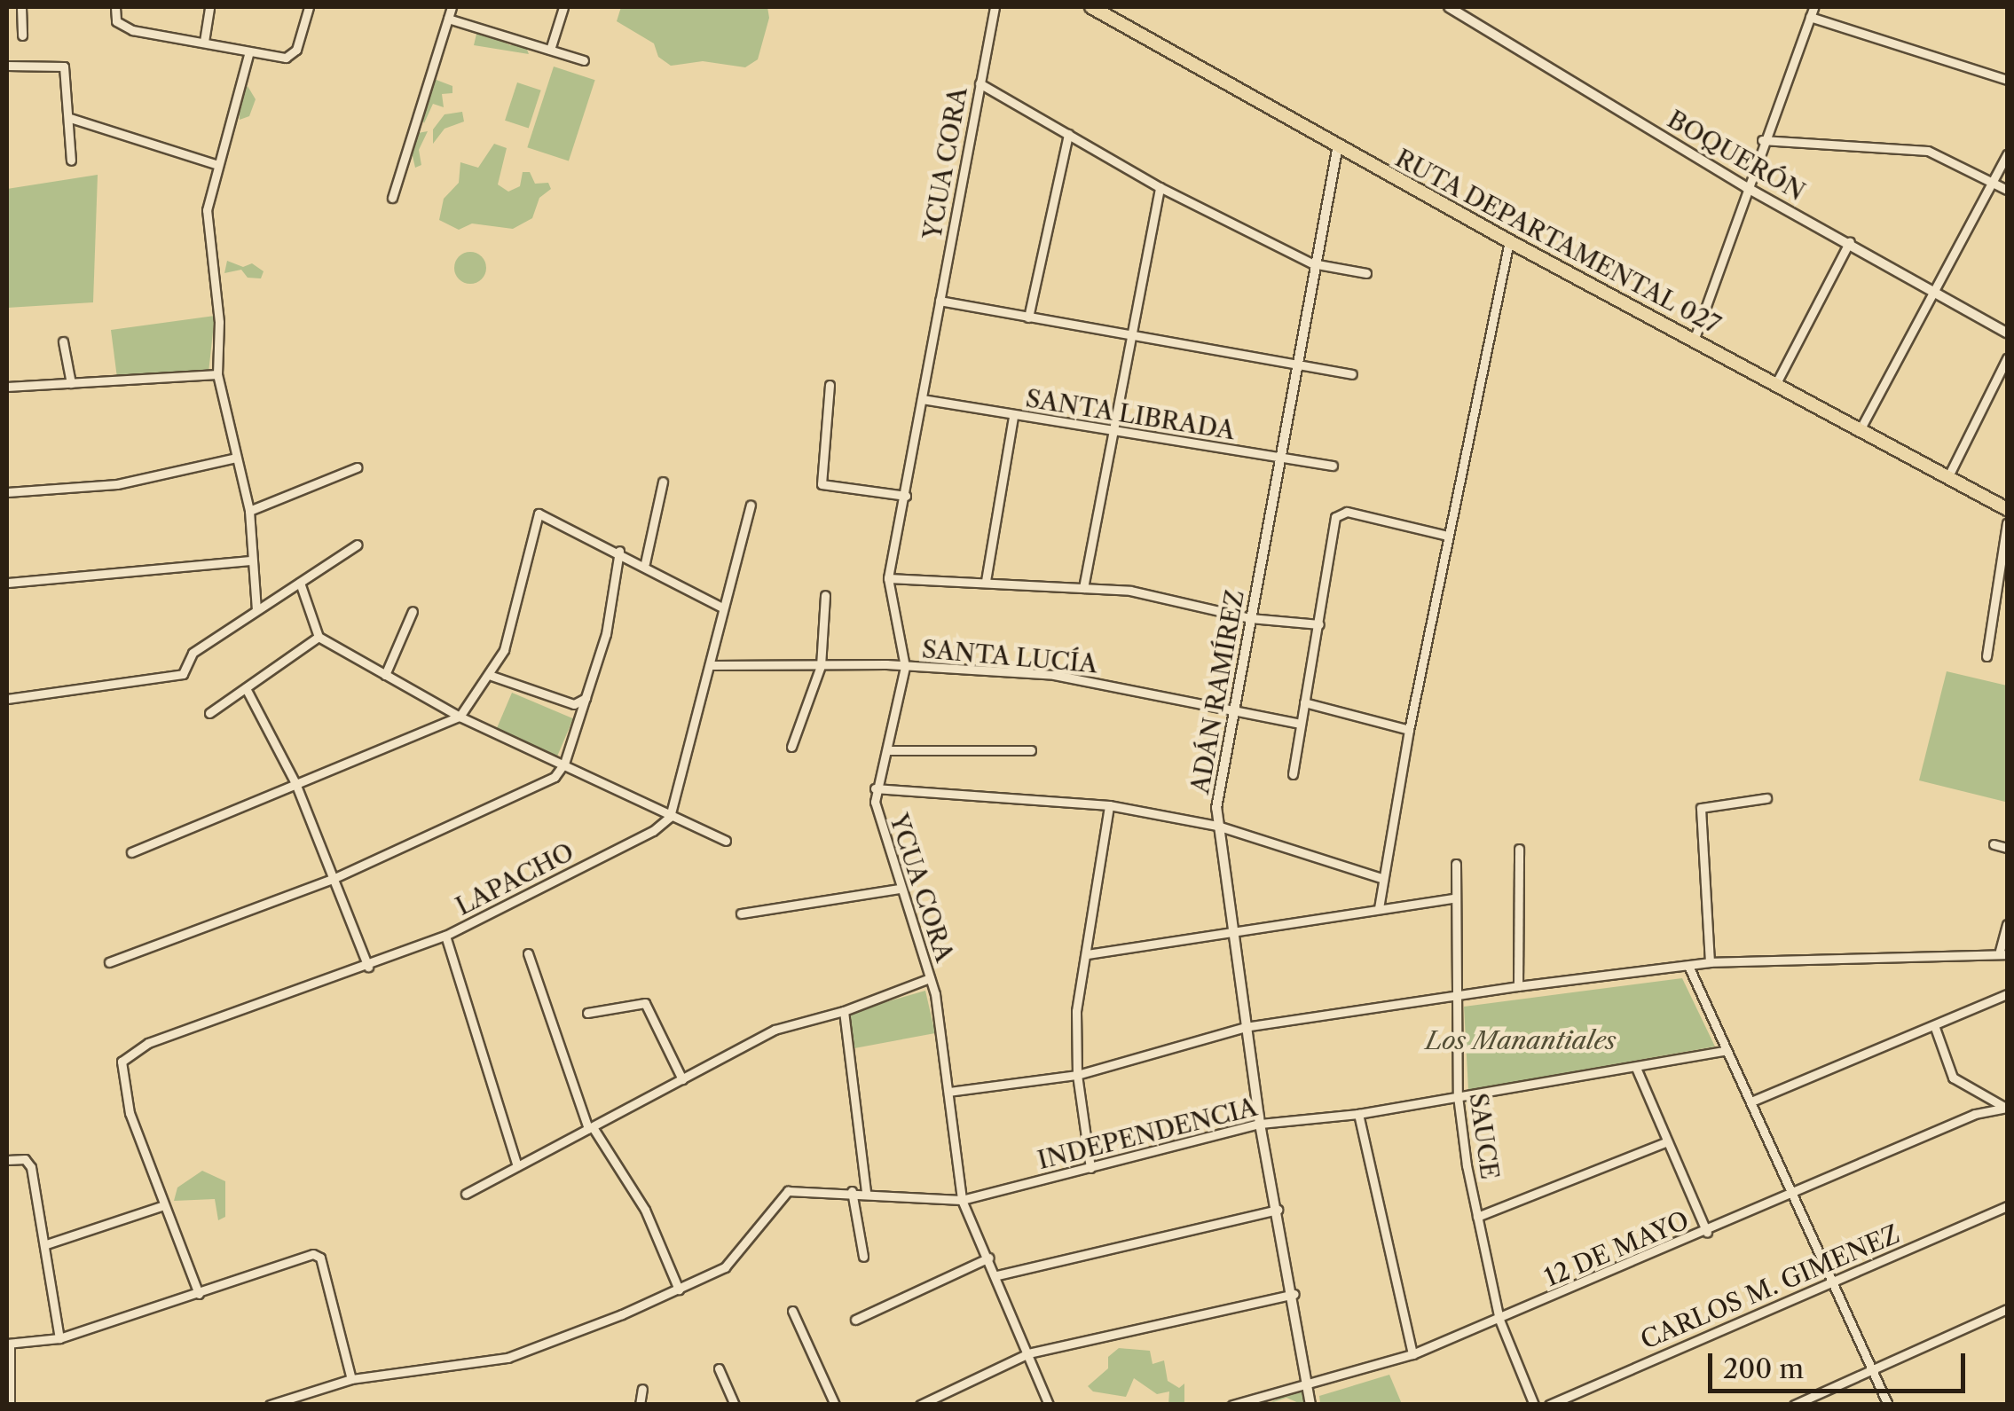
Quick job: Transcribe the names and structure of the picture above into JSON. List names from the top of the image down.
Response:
{
  "streets": {
    "main road": ["RUTA DEPARTAMENTAL 027"],
    "street": [
      "BOQUERÓN",
      "YCUA CORA",
      "SANTA LIBRADA",
      "SANTA LUCÍA",
      "ADÁN RAMÍREZ",
      "LAPACHO",
      "INDEPENDENCIA",
      "SAUCE",
      "12 DE MAYO",
      "CARLOS M. GIMENEZ"
    ]
  },
  "crossings": [
    ["YCUA CORA", "SANTA LIBRADA"],
    ["YCUA CORA", "SANTA LUCÍA"],
    ["YCUA CORA", "INDEPENDENCIA"],
    ["RUTA DEPARTAMENTAL 027", "ADÁN RAMÍREZ"],
    ["SANTA LIBRADA", "ADÁN RAMÍREZ"],
    ["SANTA LUCÍA", "ADÁN RAMÍREZ"],
    ["ADÁN RAMÍREZ", "INDEPENDENCIA"],
    ["ADÁN RAMÍREZ", "12 DE MAYO"],
    ["INDEPENDENCIA", "SAUCE"],
    ["SAUCE", "12 DE MAYO"]
  ],
  "parks": ["Los Manantiales"],
  "scale_bar": "200 m"
}
